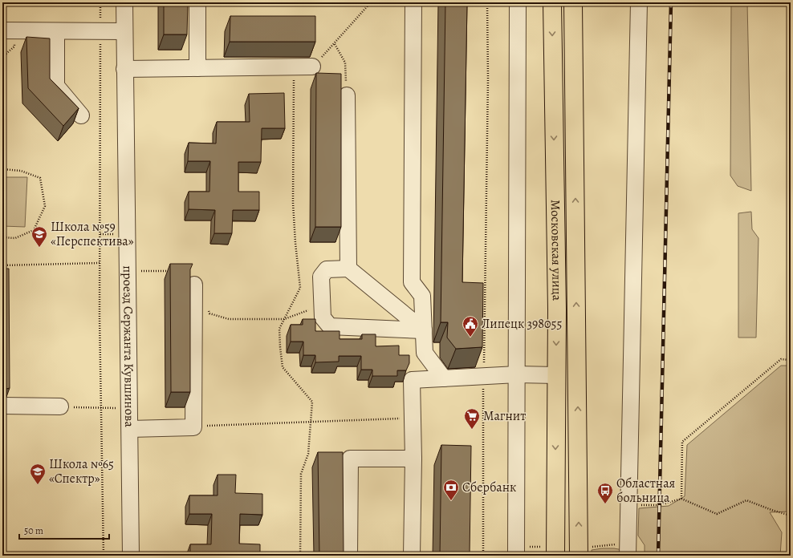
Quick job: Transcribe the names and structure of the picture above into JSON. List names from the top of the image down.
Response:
{
  "streets": {
    "main road": ["Московская улица"],
    "street": ["проезд Сержанта Кувшинова"]
  },
  "places": {
    "school or university": ["Школа №59 «Перспектива»", "Школа №65 «Спектр»"],
    "public building": ["Липецк 398055"],
    "supermarket": ["Магнит"],
    "bank": ["Сбербанк"],
    "bus stop": ["Областная больница"]
  },
  "scale_bar": "50 m"
}
